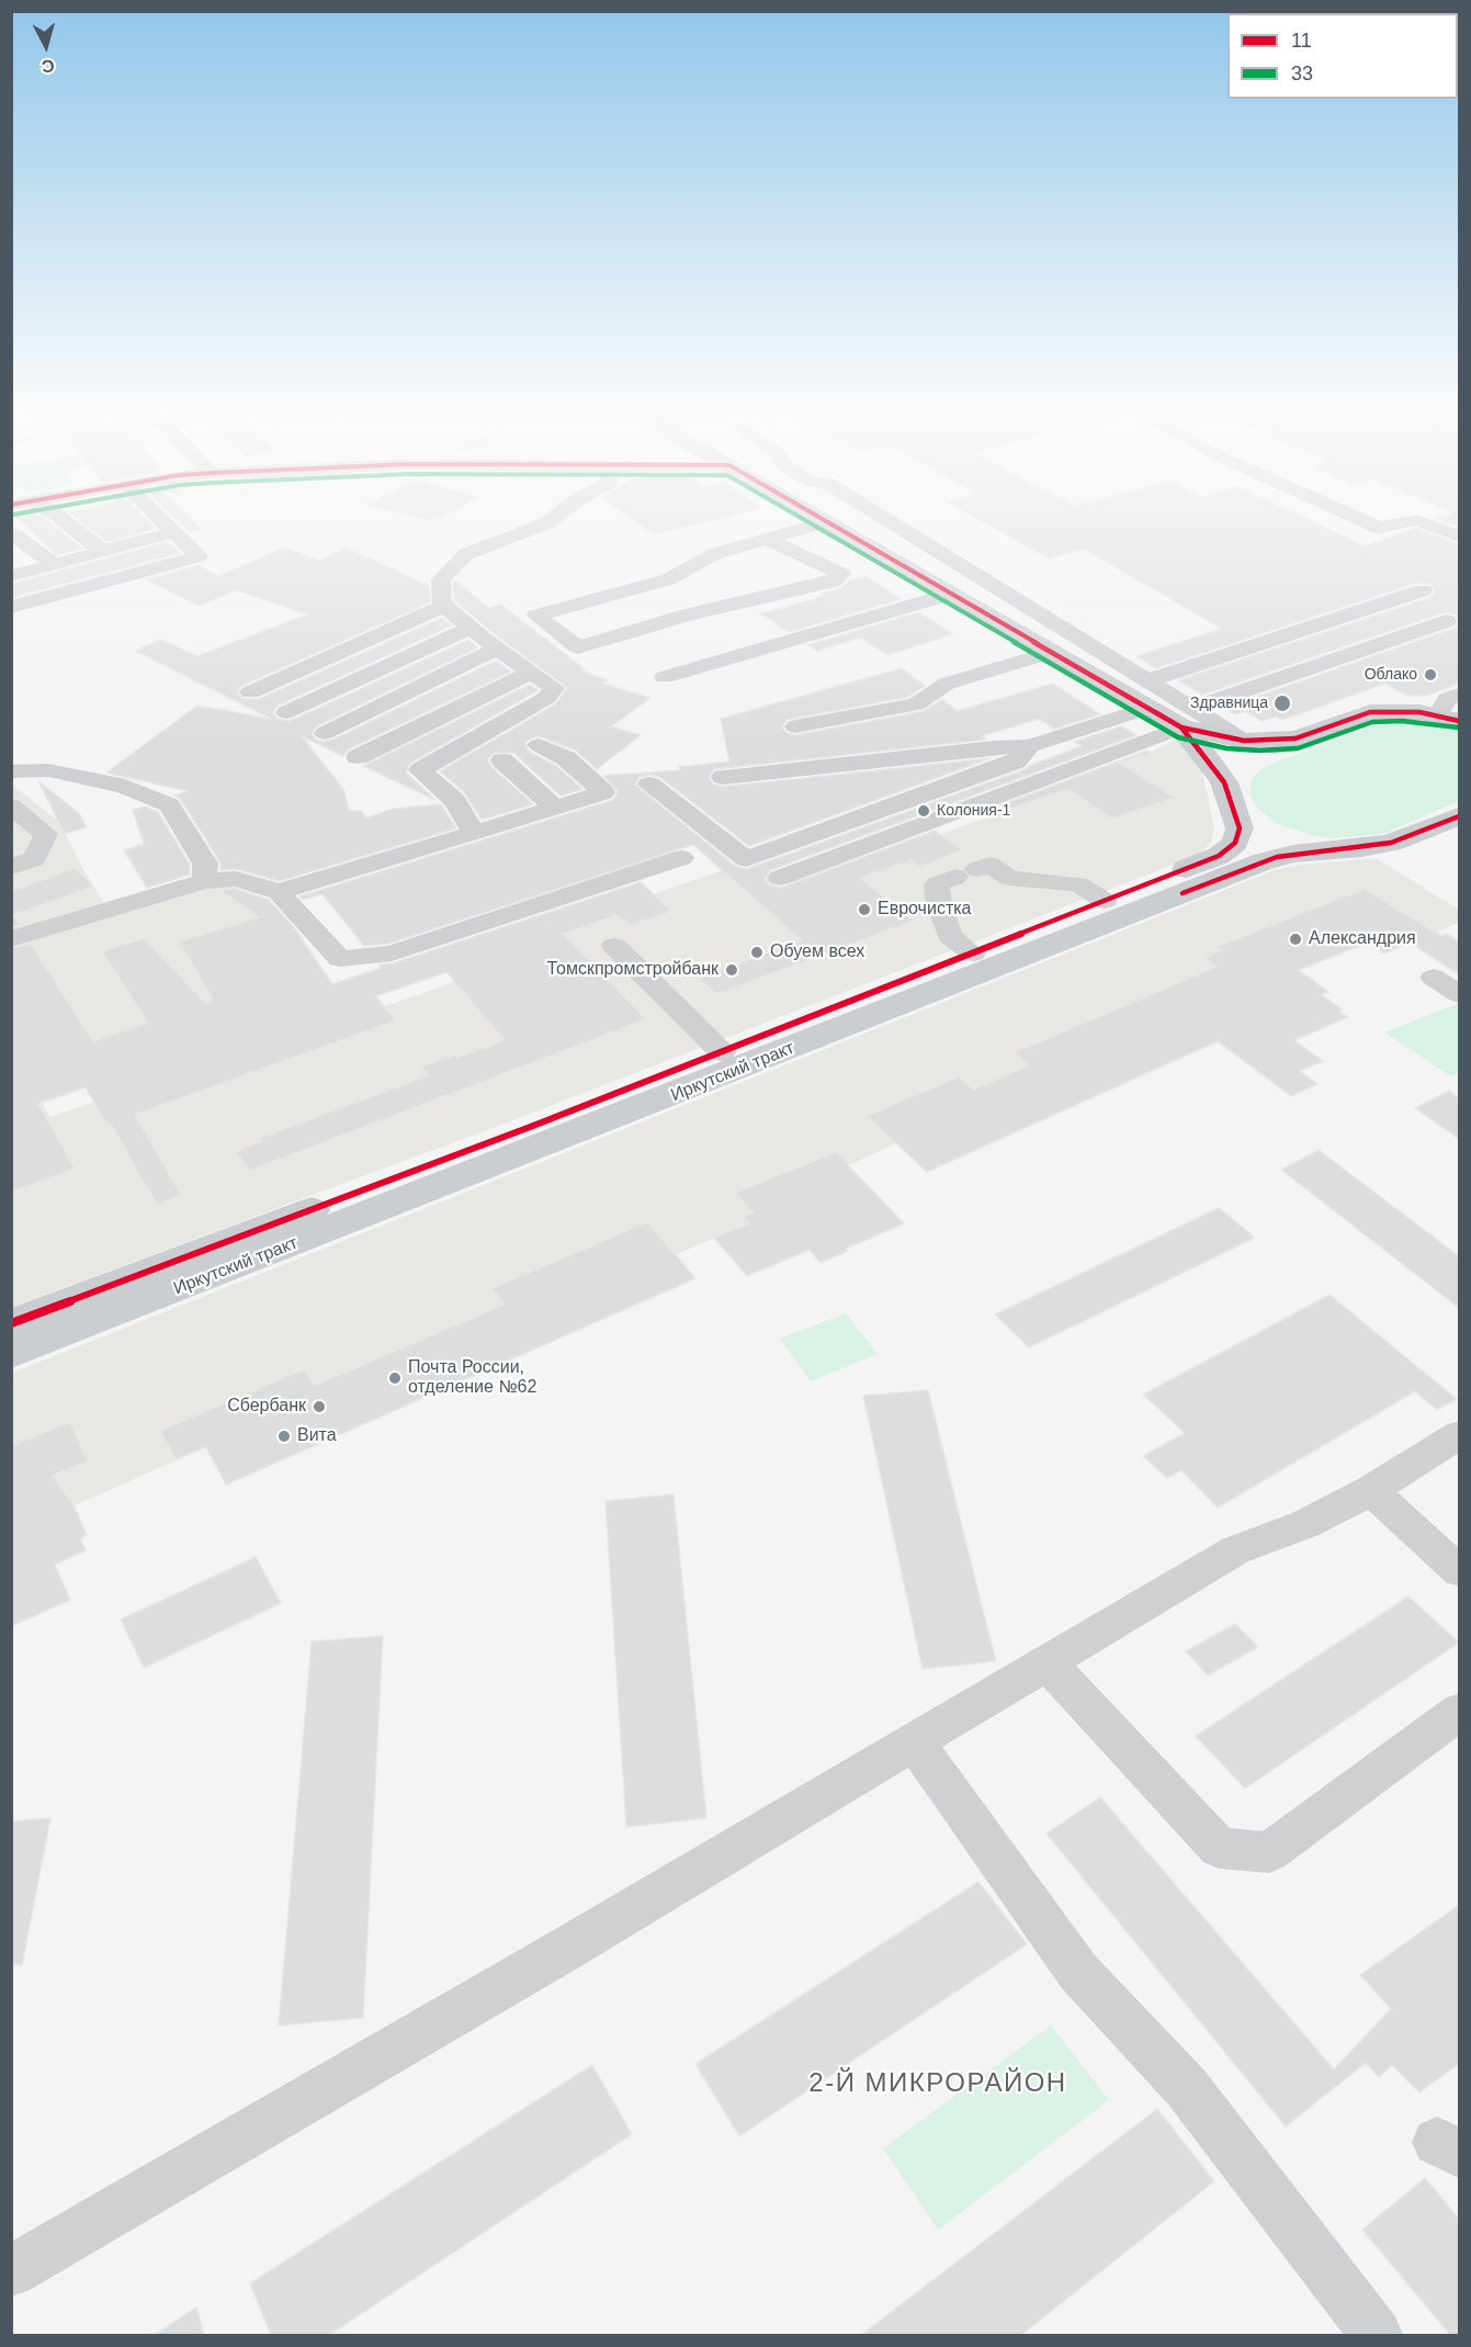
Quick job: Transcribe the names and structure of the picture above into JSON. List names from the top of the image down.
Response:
{
  "streets": {
    "main road": ["Иркутский тракт"]
  },
  "districts": ["2-Й МИКРОРАЙОН"],
  "places": [
    "Облако",
    "Здравница",
    "Колония-1",
    "Еврочистка",
    "Александрия",
    "Обуем всех",
    "Томскпромстройбанк",
    "Почта России, отделение №62",
    "Сбербанк",
    "Вита"
  ],
  "lines": ["transit line 11", "transit line 33"],
  "legend": ["11", "33"],
  "north": "bottom"
}
